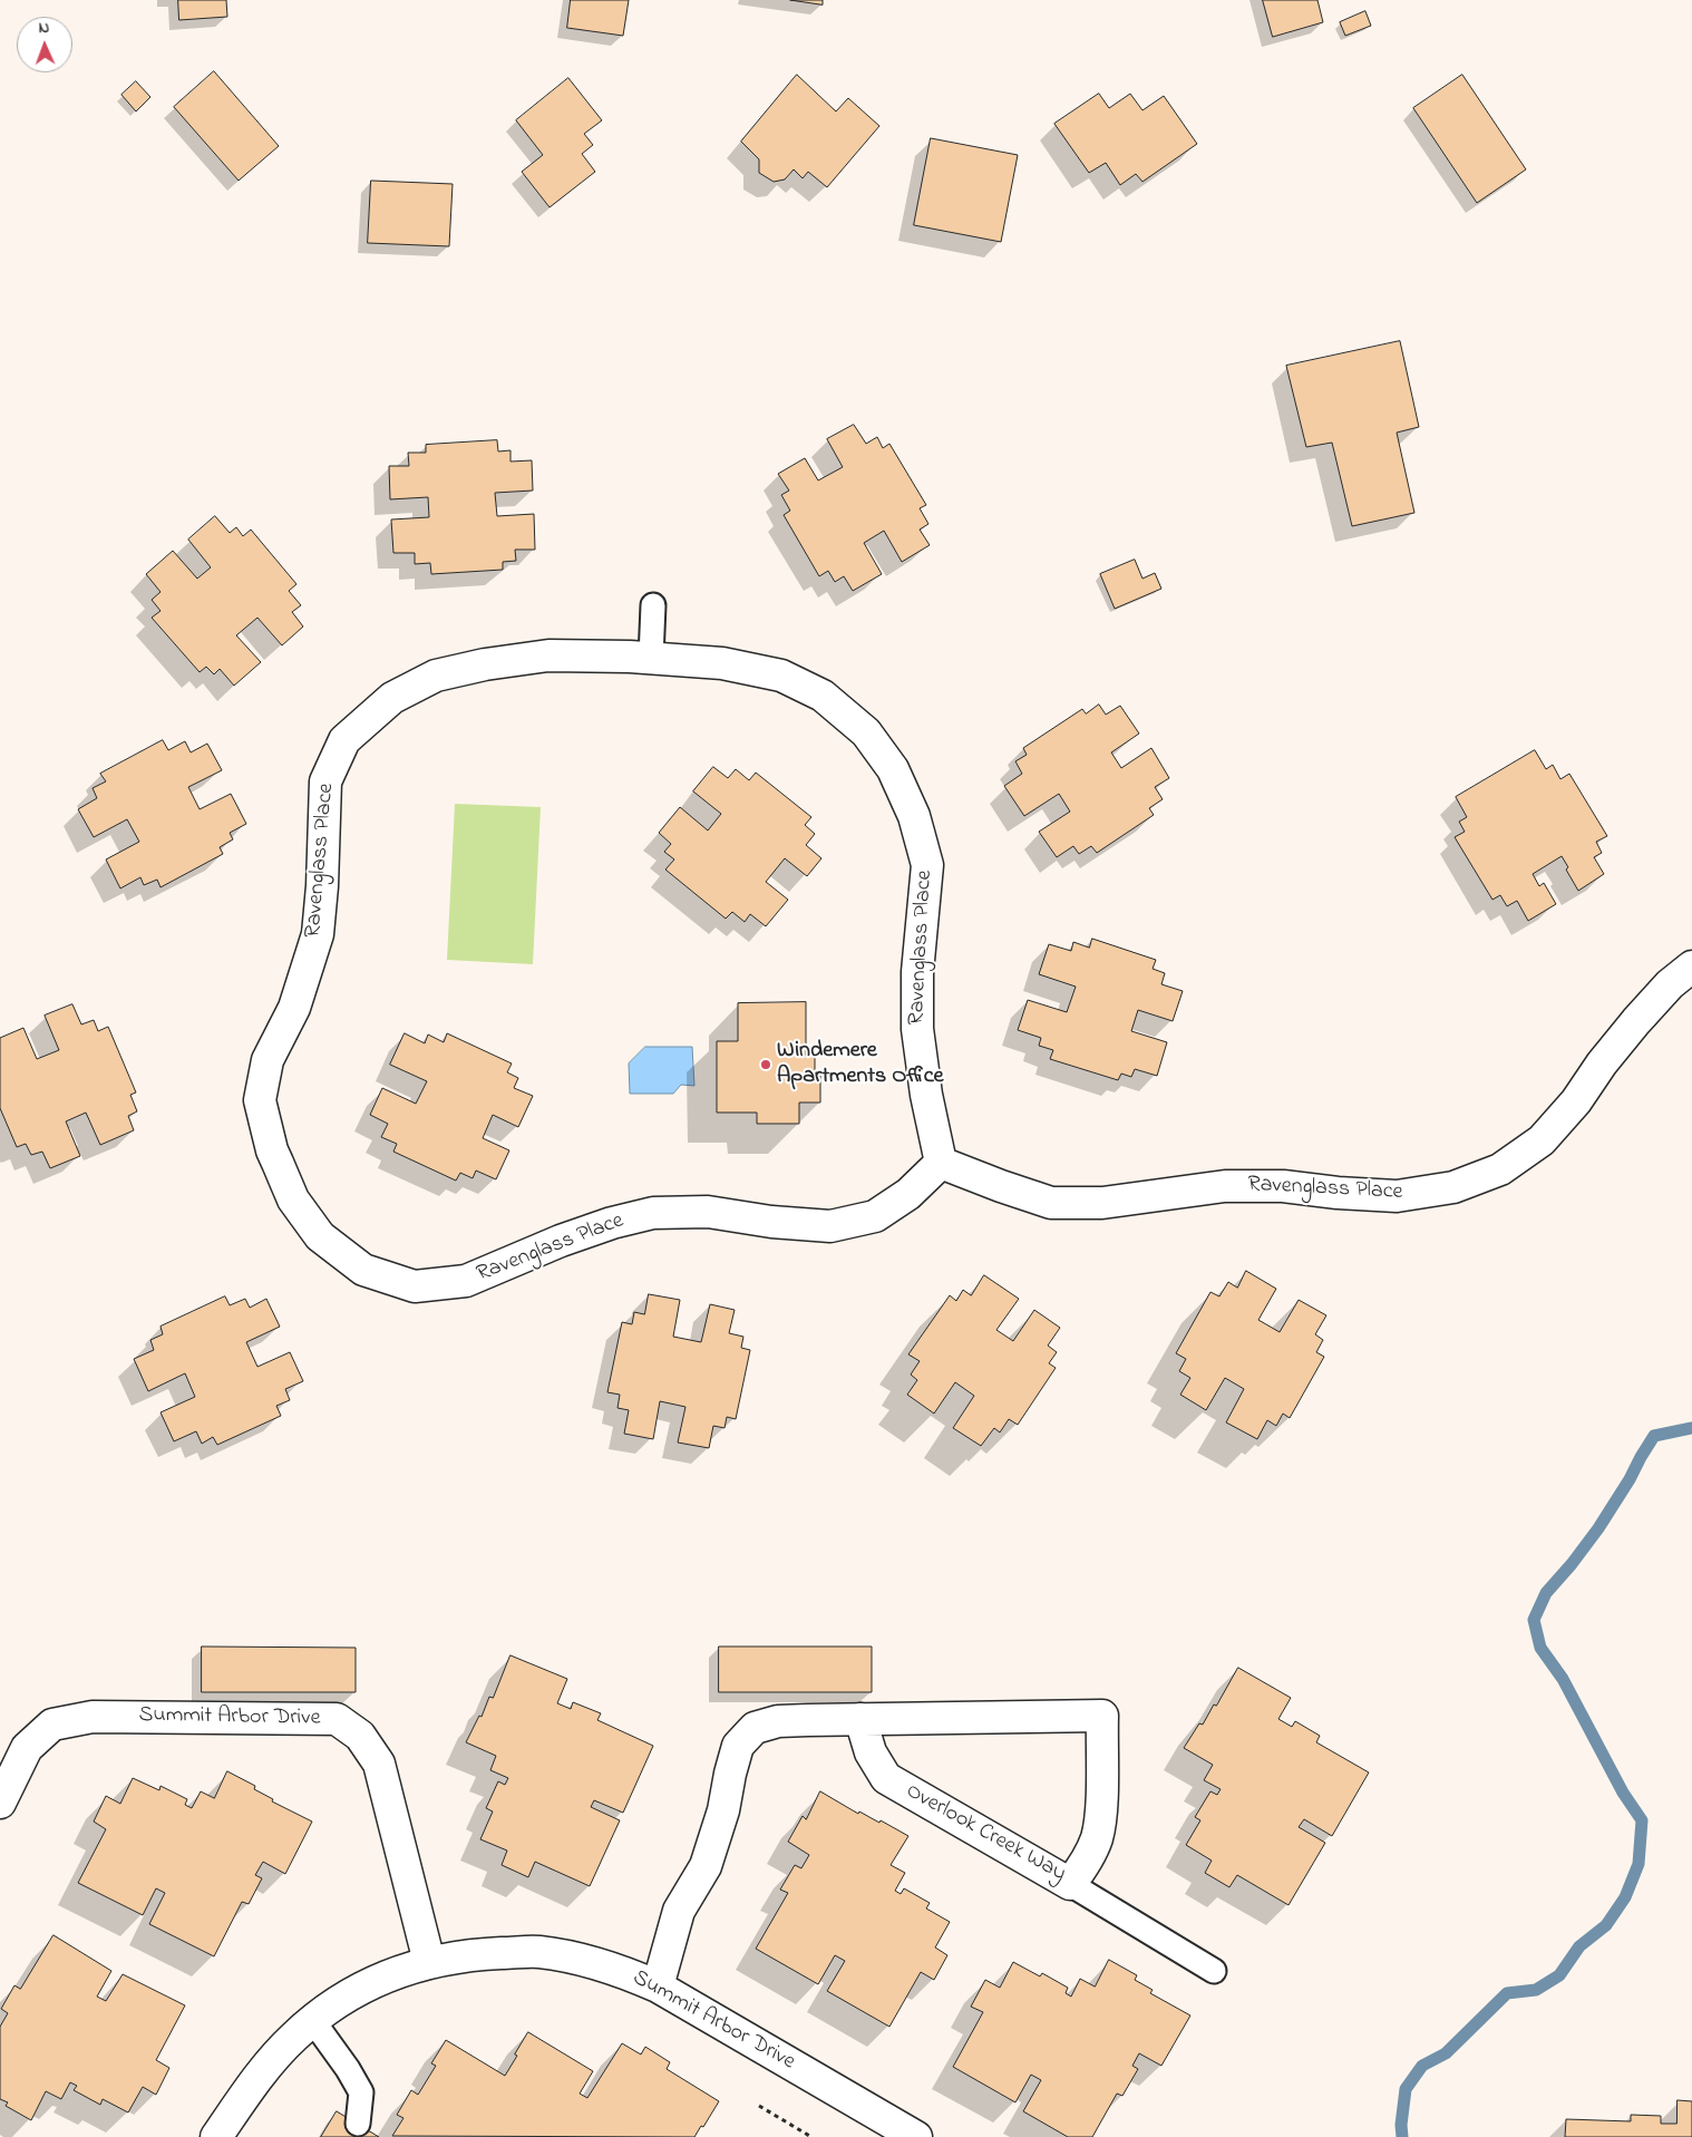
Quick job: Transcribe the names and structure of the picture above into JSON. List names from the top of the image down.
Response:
{
  "streets": {
    "street": ["Ravenglass Place", "Summit Arbor Drive", "Overlook Creek Way"]
  },
  "crossings": [
    ["Summit Arbor Drive", "Overlook Creek Way"]
  ],
  "places": ["Windemere Apartments Office"],
  "north": "top"
}
